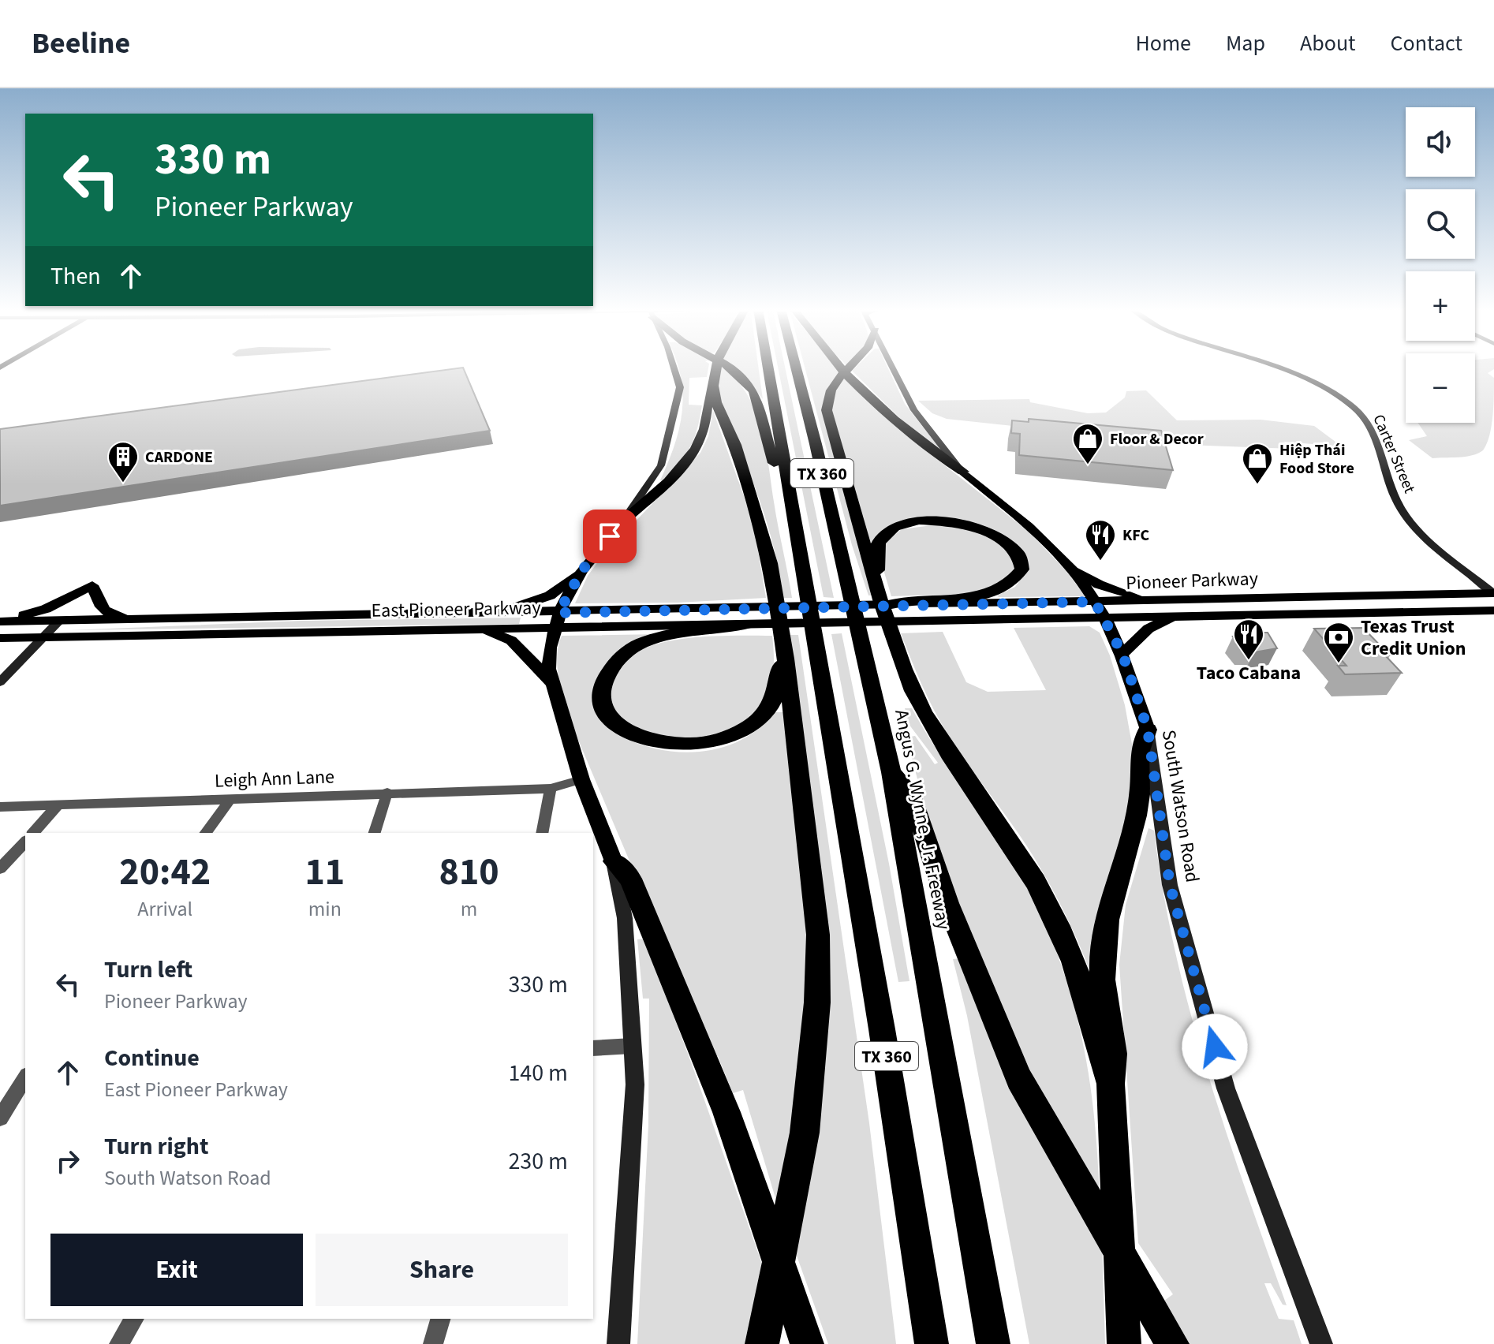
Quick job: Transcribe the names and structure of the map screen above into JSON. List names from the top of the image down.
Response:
{
  "streets": {
    "highway": ["TX 360", "Angus G. Wynne, Jr. Freeway"],
    "main road": [
      "Carter Street",
      "Pioneer Parkway",
      "East Pioneer Parkway",
      "South Watson Road"
    ],
    "street": ["Leigh Ann Lane"]
  },
  "crossings": [
    ["Carter Street", "Pioneer Parkway"],
    ["Pioneer Parkway", "East Pioneer Parkway"],
    ["Pioneer Parkway", "South Watson Road"]
  ],
  "places": {
    "shop": ["Floor & Decor", "Hiệp Thái Food Store"],
    "building": ["CARDONE"],
    "restaurant": ["KFC", "Taco Cabana"],
    "bank": ["Texas Trust Credit Union"]
  },
  "page": {
    "header": "Beeline",
    "nav": [
      "Home",
      "Map",
      "About",
      "Contact"
    ],
    "map_buttons": ["+", "−"],
    "turn": ["330 m", "Pioneer Parkway"],
    "then": "Then",
    "eta": [
      "20:42",
      "Arrival",
      "11",
      "min",
      "810",
      "m"
    ],
    "list": [
      {
        "name": "Turn left",
        "note": "Pioneer Parkway",
        "value": "330 m"
      },
      {
        "name": "Continue",
        "note": "East Pioneer Parkway",
        "value": "140 m"
      },
      {
        "name": "Turn right",
        "note": "South Watson Road",
        "value": "230 m"
      }
    ],
    "buttons": ["Exit", "Share"]
  }
}
